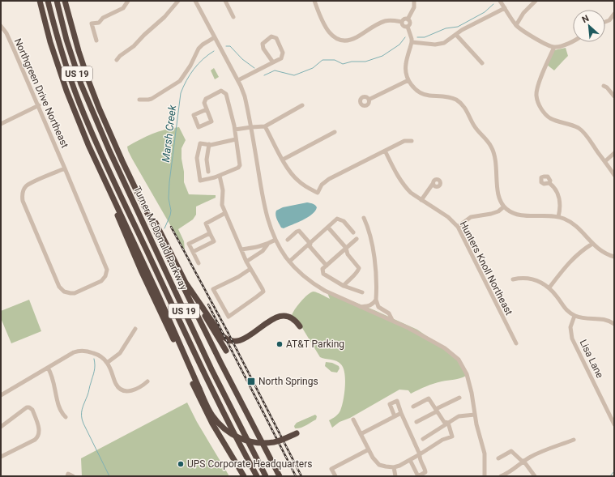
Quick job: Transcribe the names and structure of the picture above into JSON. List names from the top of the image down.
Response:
{
  "streets": {
    "highway": ["US 19", "Turner McDonald Parkway"],
    "street": ["Northgreen Drive Northeast", "Hunters Knoll Northeast", "Lisa Lane"]
  },
  "water": ["Marsh Creek"],
  "places": {
    "other": ["AT&T Parking", "UPS Corporate Headquarters"],
    "transit": ["North Springs"]
  },
  "north": "top left"
}
